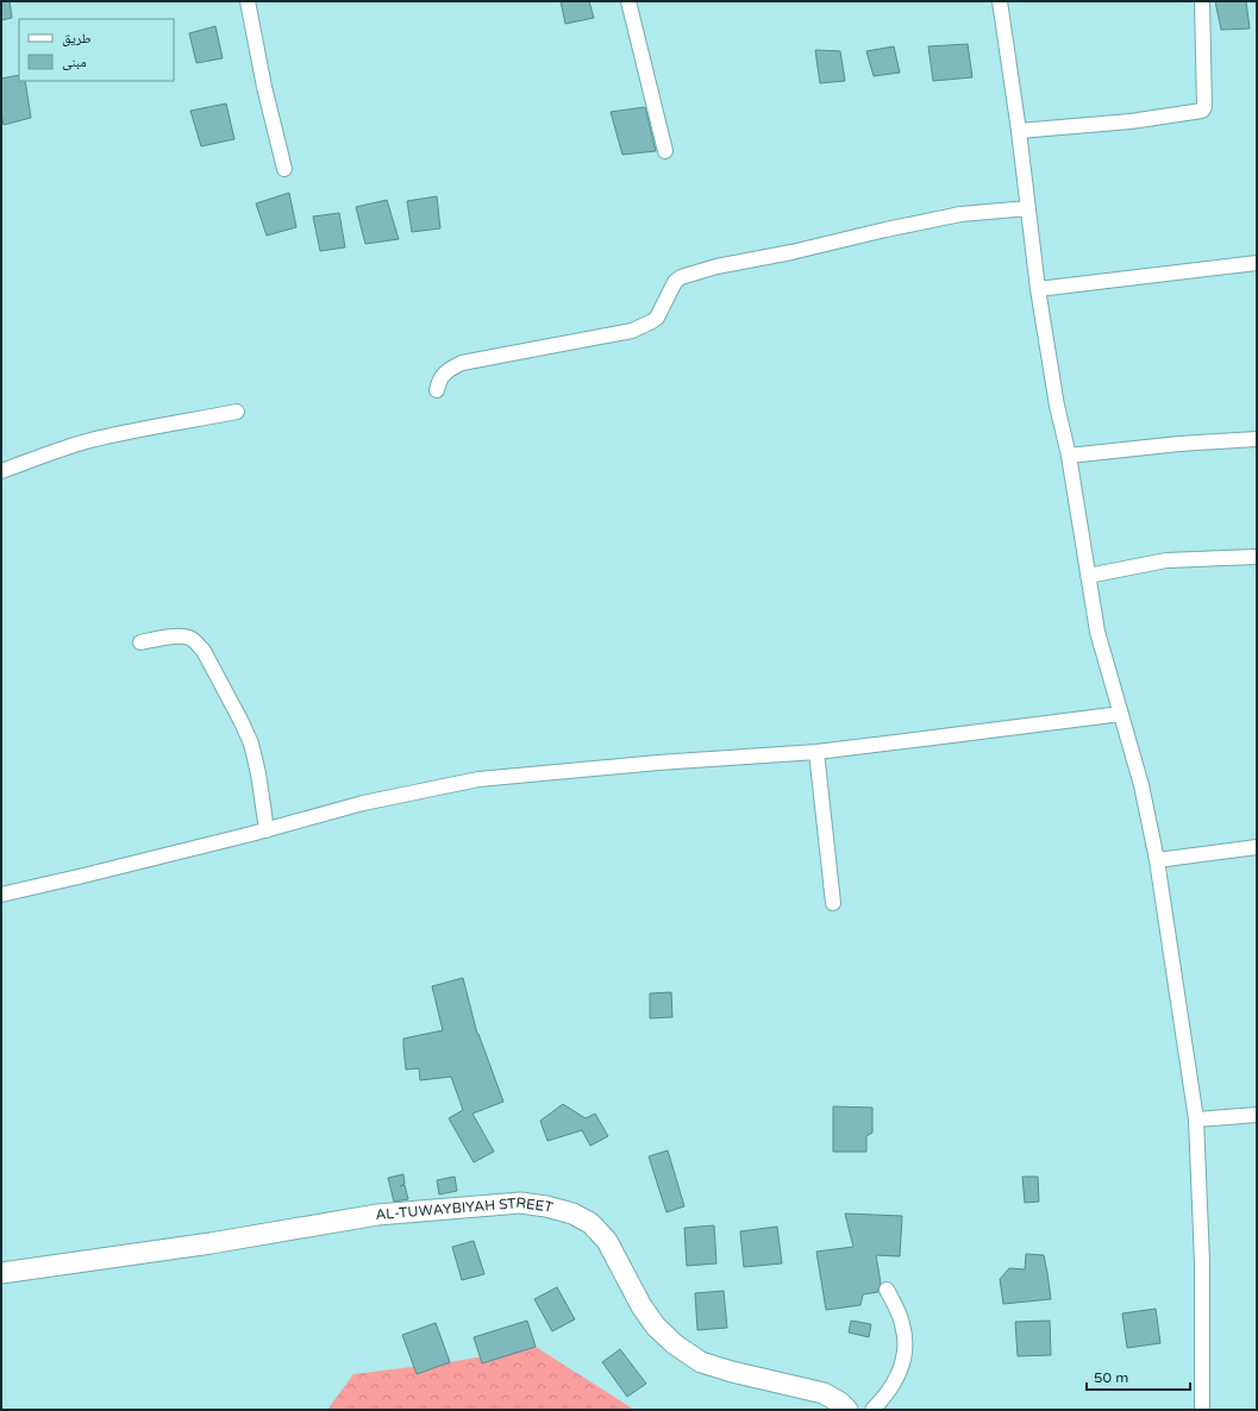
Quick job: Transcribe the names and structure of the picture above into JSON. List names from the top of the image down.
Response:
{
  "streets": {
    "street": ["AL-TUWAYBIYAH STREET"]
  },
  "legend": ["طريق", "مبنى"],
  "scale_bar": "50 m"
}
